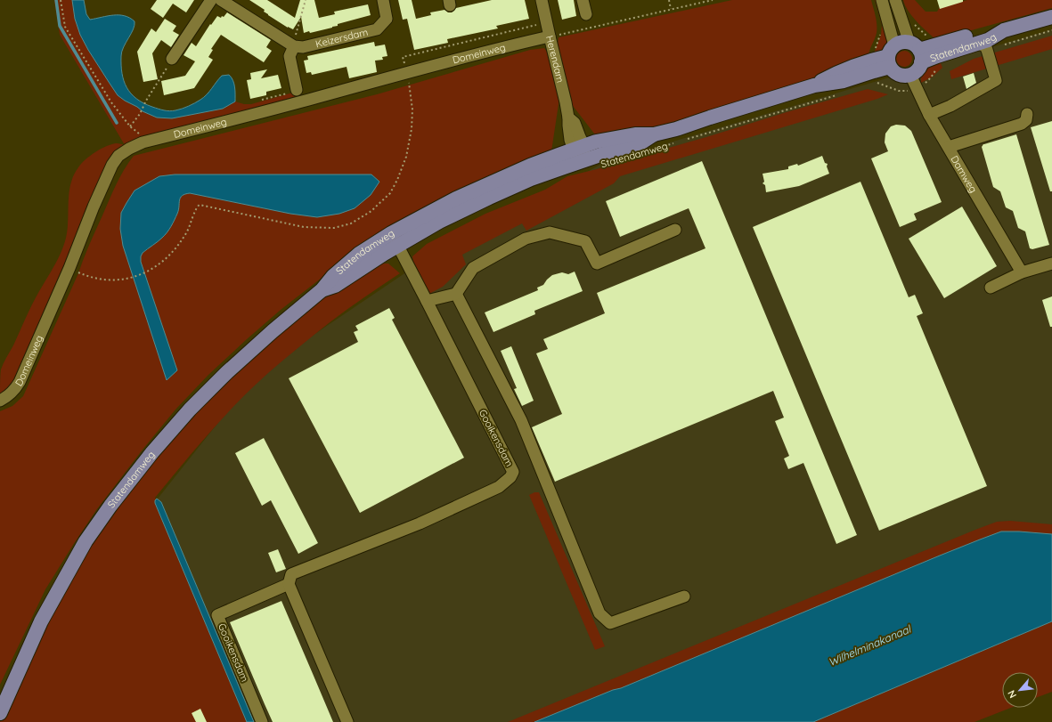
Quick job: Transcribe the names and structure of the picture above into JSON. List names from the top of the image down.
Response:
{
  "streets": {
    "main road": ["Statendamweg"],
    "street": [
      "Keizersdam",
      "Domeinweg",
      "Herendam",
      "Damweg",
      "Gooikensdam"
    ]
  },
  "crossings": [
    ["Statendamweg", "Herendam"],
    ["Statendamweg", "Damweg"],
    ["Statendamweg", "Gooikensdam"],
    ["Domeinweg", "Herendam"]
  ],
  "water": ["Wilhelminakanaal"],
  "north": "bottom left"
}
